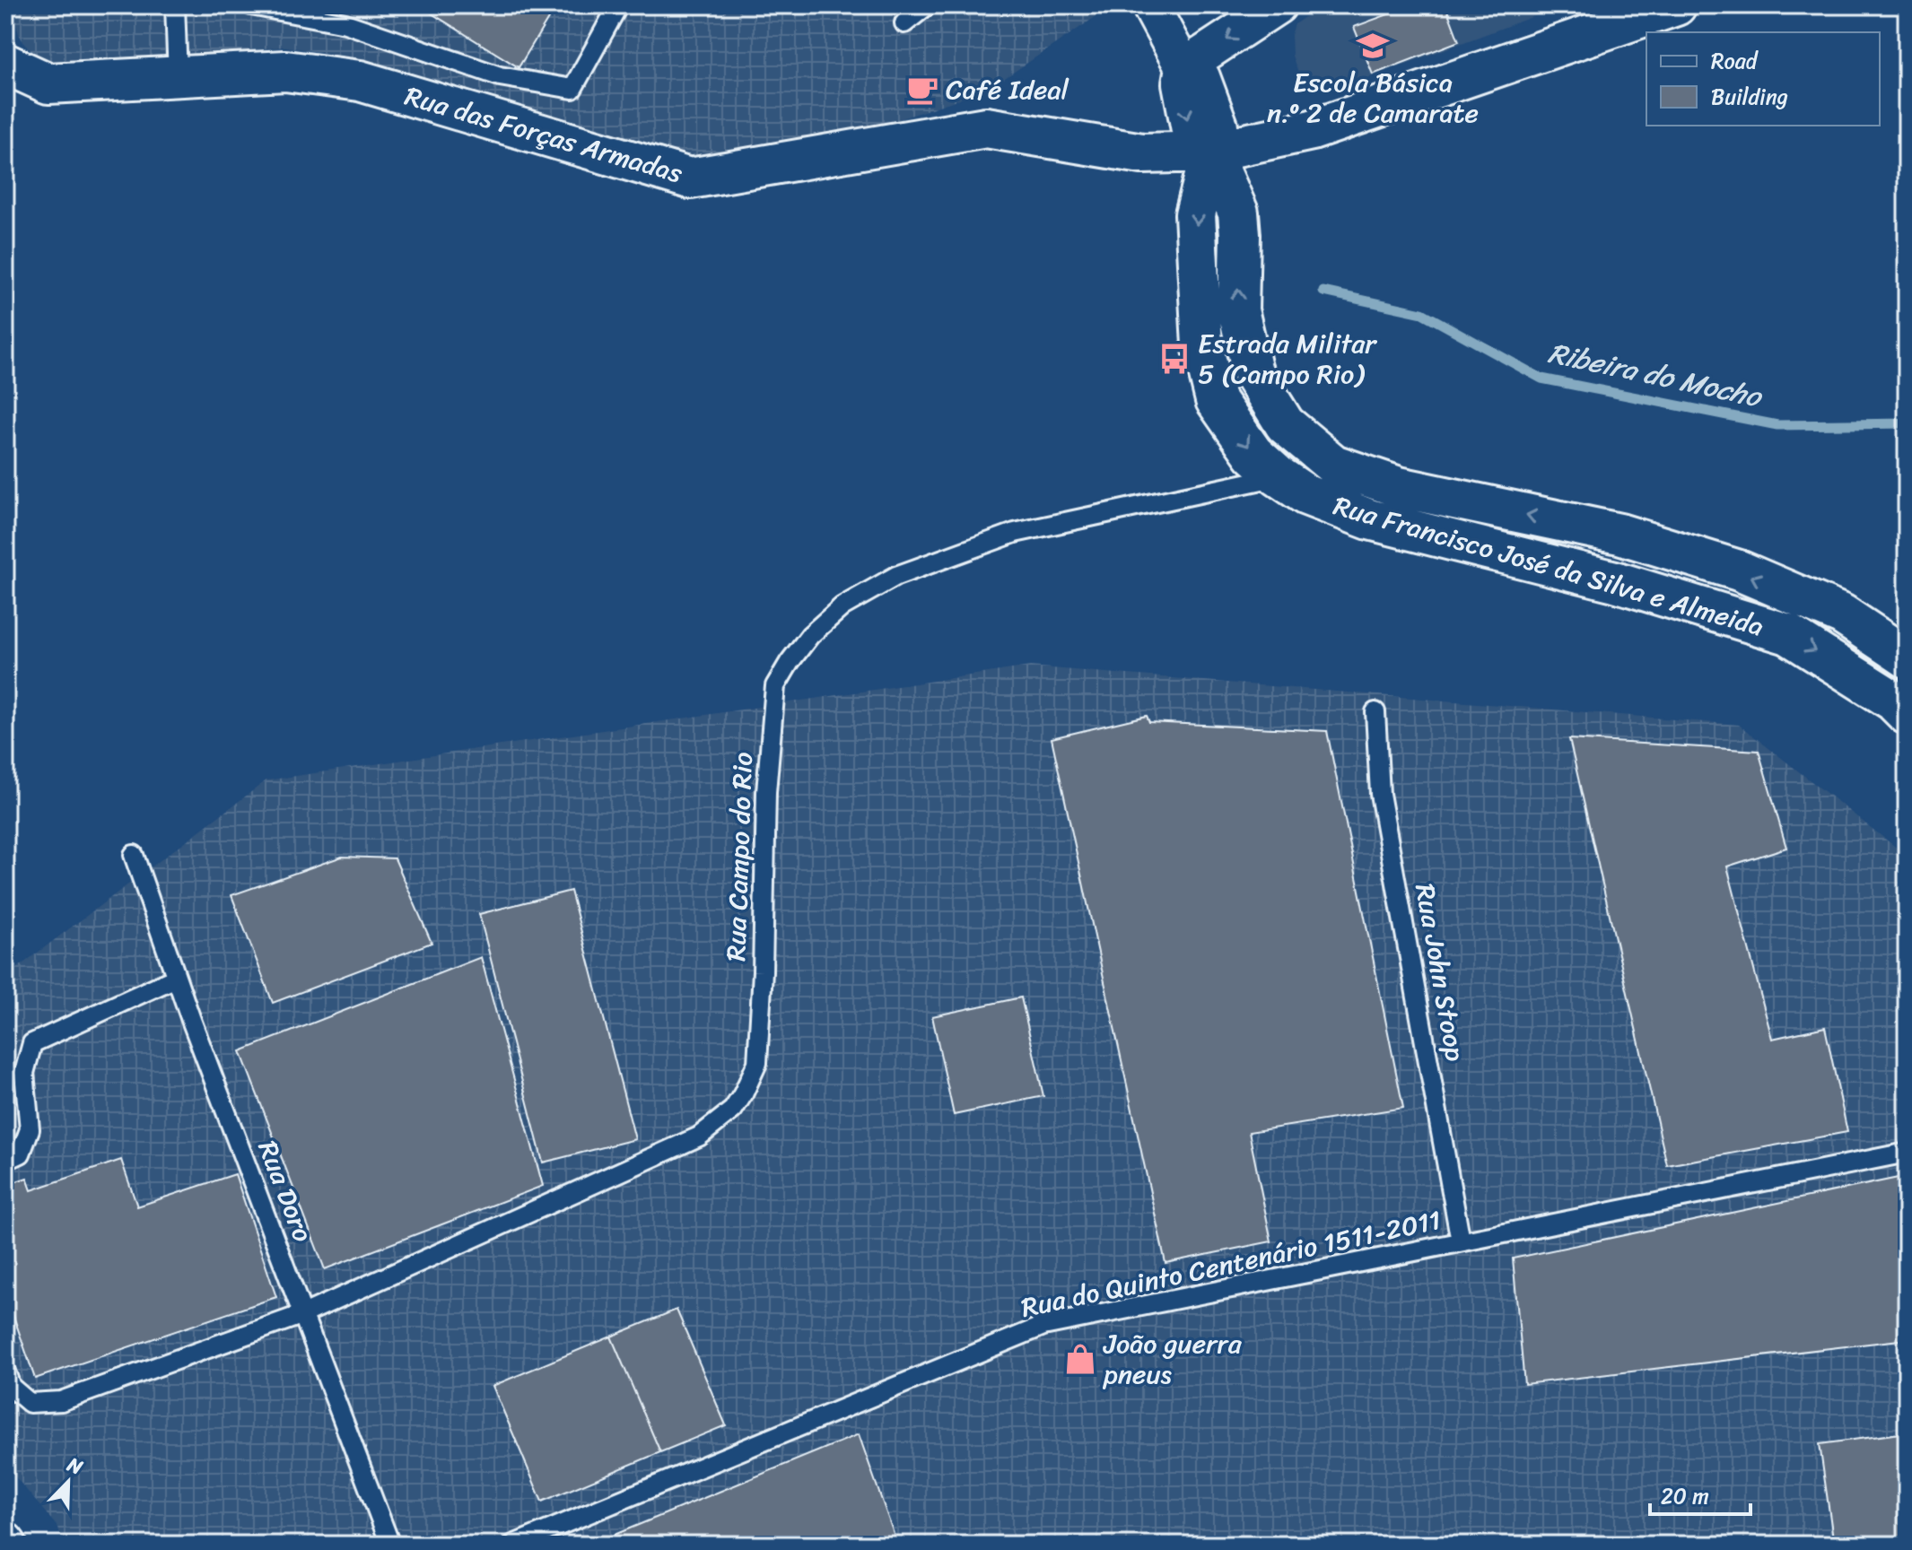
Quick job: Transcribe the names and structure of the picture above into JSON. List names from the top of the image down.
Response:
{
  "streets": {
    "street": ["Rua das Forças Armadas", "Rua Francisco José da Silva e Almeida"],
    "lane": [
      "Rua Campo do Rio",
      "Rua John Stoop",
      "Rua Doro",
      "Rua do Quinto Centenário 1511-2011"
    ]
  },
  "crossings": [
    ["Rua das Forças Armadas", "Rua Francisco José da Silva e Almeida"],
    ["Rua Francisco José da Silva e Almeida", "Rua Campo do Rio"],
    ["Rua Campo do Rio", "Rua Doro"],
    ["Rua John Stoop", "Rua do Quinto Centenário 1511-2011"]
  ],
  "water": ["Ribeira do Mocho"],
  "places": {
    "school or university": ["Escola Básica n.º 2 de Camarate"],
    "cafe": ["Café Ideal"],
    "bus stop": ["Estrada Militar 5 (Campo Rio)"],
    "shop": ["João guerra pneus"]
  },
  "legend": ["Road", "Building"],
  "scale_bar": "20 m",
  "north": "top right"
}
